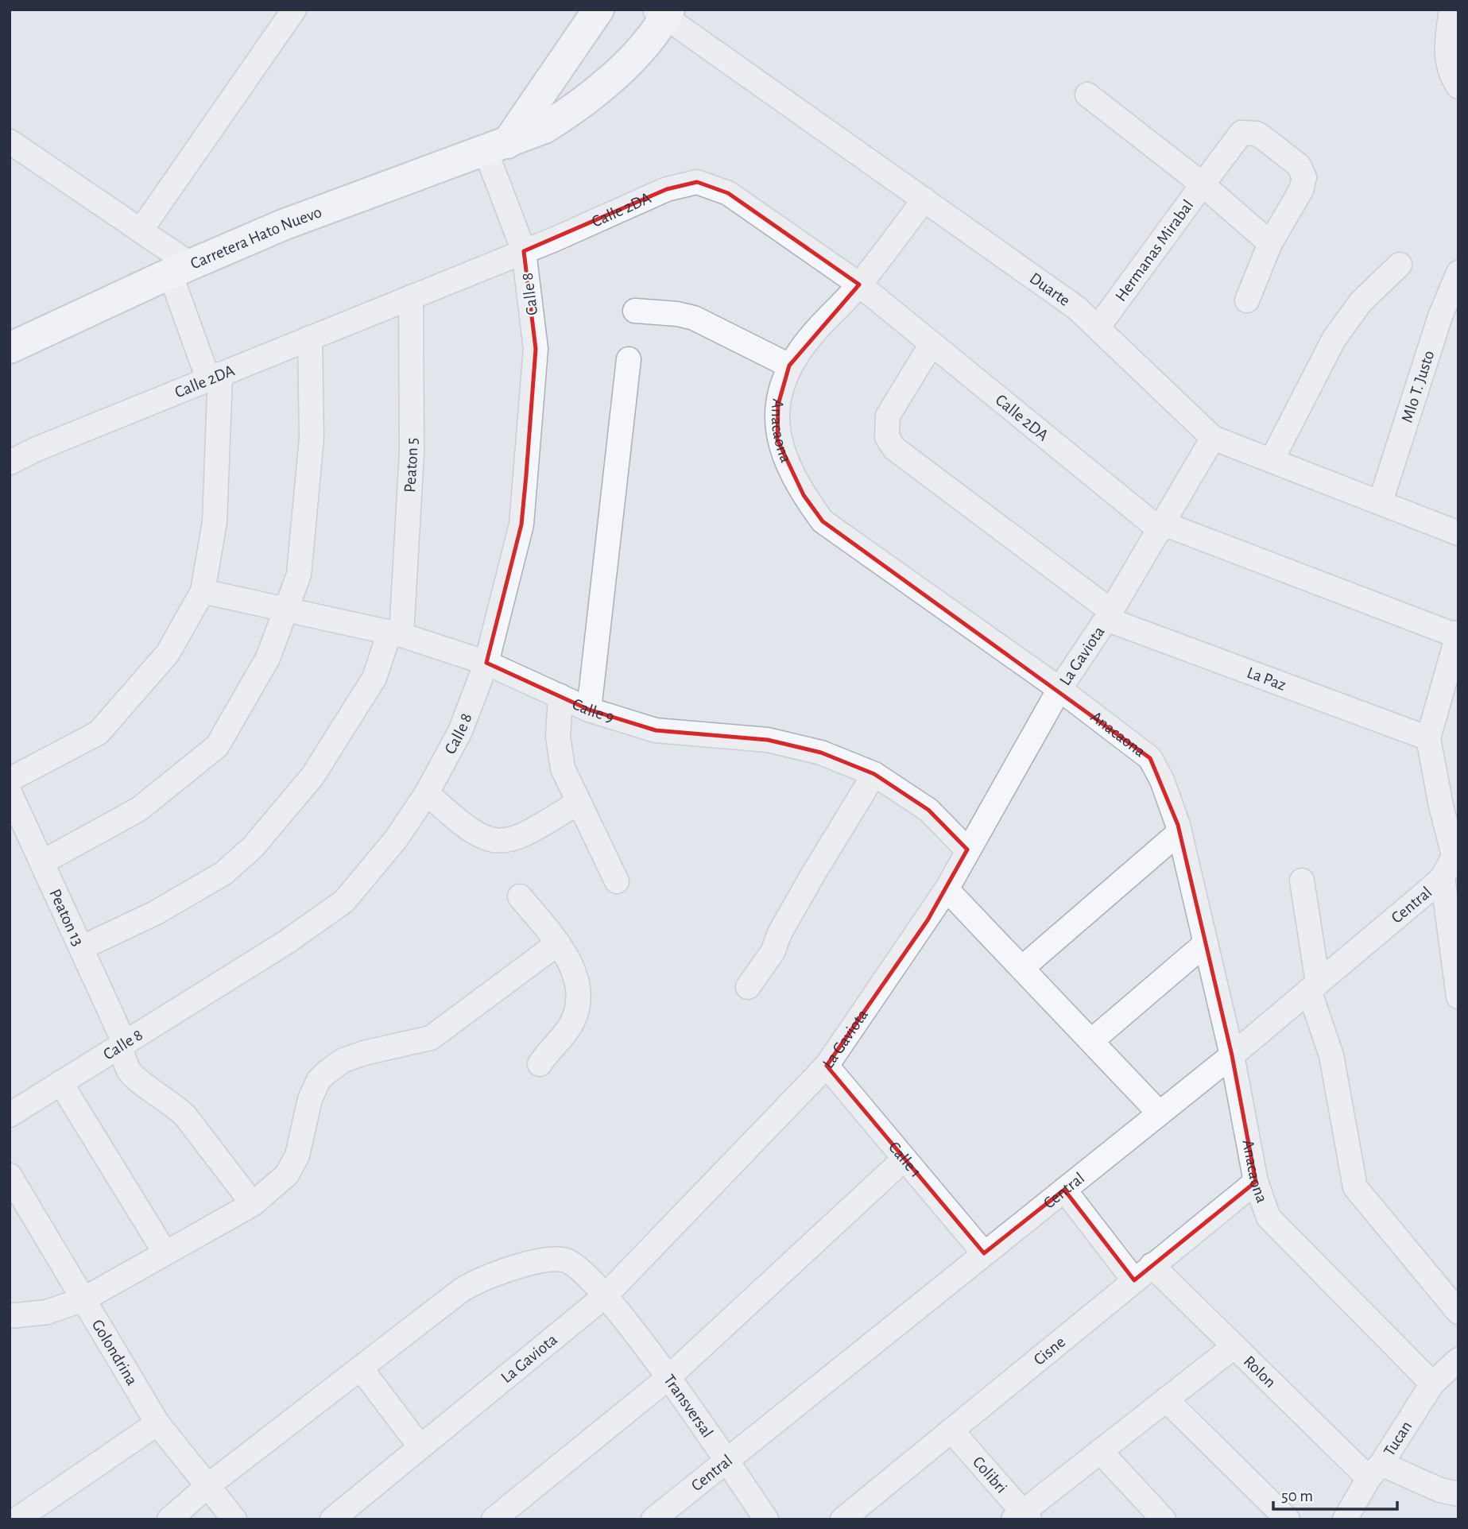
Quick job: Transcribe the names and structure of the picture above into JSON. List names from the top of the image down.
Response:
{
  "streets": {
    "main road": ["Carretera Hato Nuevo"],
    "street": [
      "Calle 2DA",
      "Hermanas Mirabal",
      "Duarte",
      "Calle 8",
      "Mlo T. Justo",
      "Anacaona",
      "Peaton 5",
      "La Gaviota",
      "La Paz",
      "Calle 9",
      "Central",
      "Peaton 13",
      "Calle 1",
      "Cisne",
      "Golondrina",
      "Rolon",
      "Transversal",
      "Tucan",
      "Colibri"
    ]
  },
  "crossings": [
    ["Calle 2DA", "Calle 8"],
    ["Calle 2DA", "Anacaona"],
    ["Calle 2DA", "Peaton 5"],
    ["Calle 2DA", "La Gaviota"],
    ["Calle 2DA", "La Paz"],
    ["Carretera Hato Nuevo", "Duarte"],
    ["Carretera Hato Nuevo", "Calle 8"],
    ["Hermanas Mirabal", "Duarte"],
    ["Duarte", "Mlo T. Justo"],
    ["Duarte", "Anacaona"],
    ["Duarte", "La Gaviota"],
    ["Calle 8", "Calle 9"],
    ["Calle 8", "Peaton 13"],
    ["Anacaona", "La Gaviota"],
    ["Anacaona", "Central"],
    ["Anacaona", "Cisne"],
    ["Anacaona", "Tucan"],
    ["Peaton 5", "Calle 9"],
    ["Peaton 5", "Peaton 13"],
    ["La Gaviota", "La Paz"],
    ["La Gaviota", "Calle 9"],
    ["La Gaviota", "Calle 1"],
    ["La Gaviota", "Transversal"],
    ["Central", "Calle 1"],
    ["Central", "Rolon"],
    ["Central", "Transversal"],
    ["Cisne", "Rolon"],
    ["Cisne", "Colibri"],
    ["Rolon", "Tucan"]
  ],
  "scale_bar": "50 m"
}
